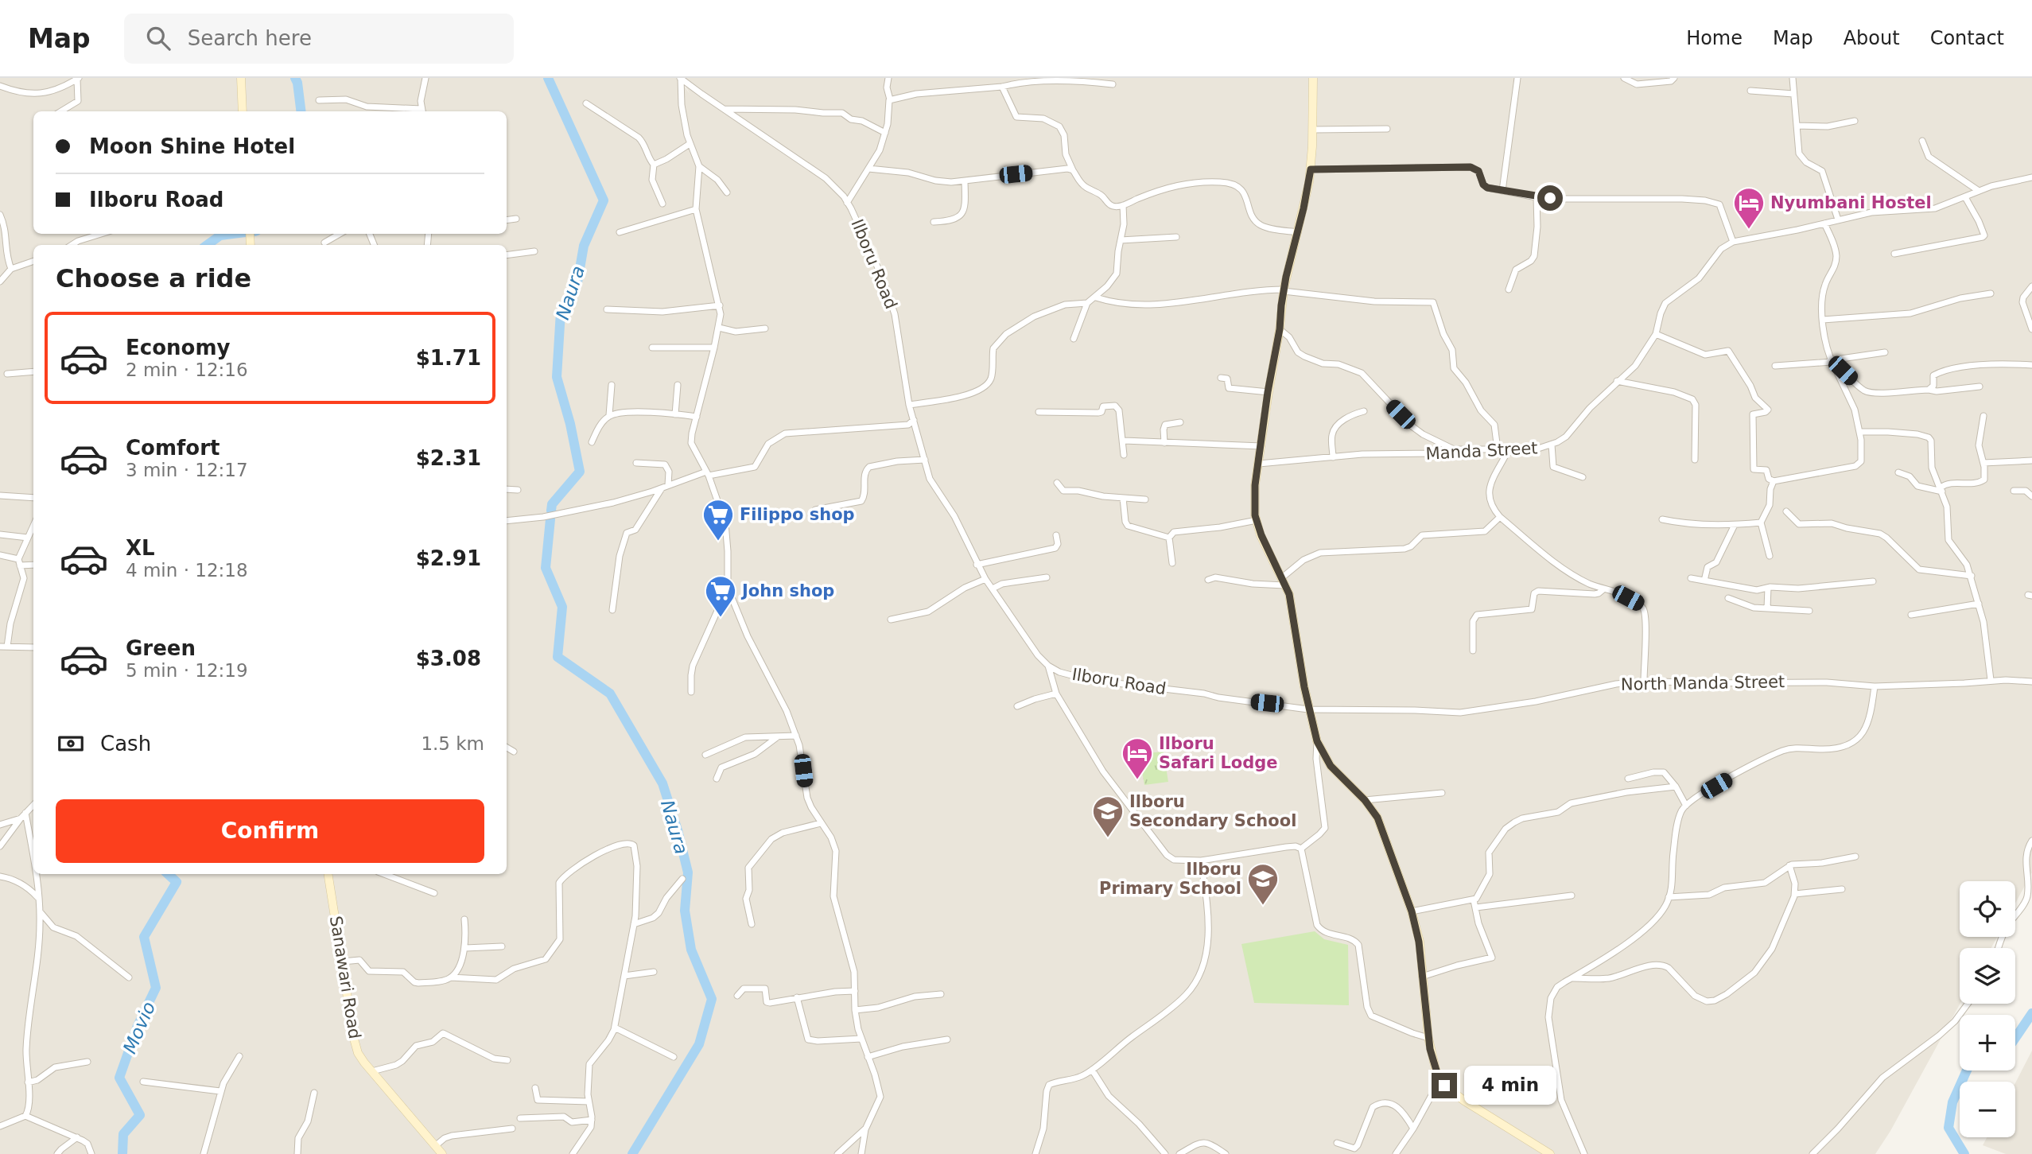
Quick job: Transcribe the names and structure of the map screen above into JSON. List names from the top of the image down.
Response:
{
  "streets": {
    "street": [
      "Ilboru Road",
      "Manda Street",
      "North Manda Street",
      "Sanawari Road"
    ]
  },
  "crossings": [
    ["Ilboru Road", "North Manda Street"]
  ],
  "water": ["Naura", "Movio"],
  "places": {
    "hotel": ["Nyumbani Hostel", "Ilboru Safari Lodge"],
    "supermarket": ["Filippo shop", "John shop"],
    "school or university": ["Ilboru Secondary School", "Ilboru Primary School"]
  },
  "page": {
    "header": "Map",
    "search": "Search here",
    "nav": [
      "Home",
      "Map",
      "About",
      "Contact"
    ],
    "banner": ["Moon Shine Hotel", "Ilboru Road"],
    "heading": "Choose a ride",
    "list": [
      {
        "name": "Economy",
        "note": "2 min · 12:16",
        "value": "$1.71"
      },
      {
        "name": "Comfort",
        "note": "3 min · 12:17",
        "value": "$2.31"
      },
      {
        "name": "XL",
        "note": "4 min · 12:18",
        "value": "$2.91"
      },
      {
        "name": "Green",
        "note": "5 min · 12:19",
        "value": "$3.08"
      }
    ],
    "pay": ["Cash", "1.5 km"],
    "buttons": "Confirm",
    "map_buttons": ["+", "−"],
    "bubble": "4 min"
  }
}
